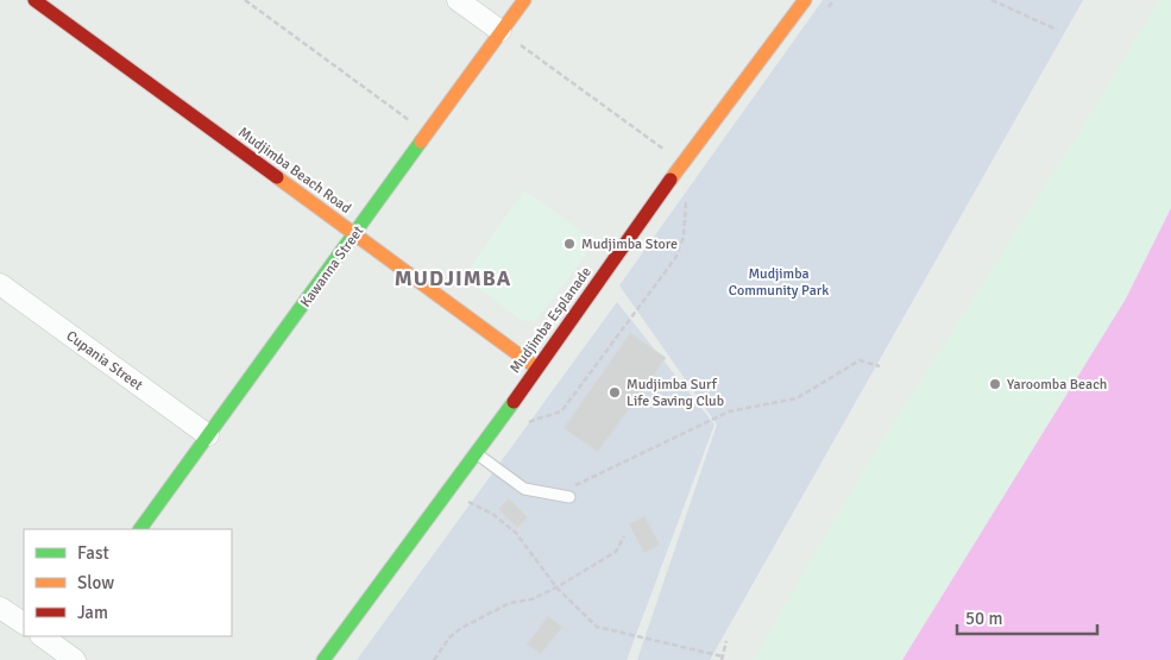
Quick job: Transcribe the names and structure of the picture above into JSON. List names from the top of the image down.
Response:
{
  "streets": {
    "street": [
      "Mudjimba Beach Road",
      "Kawanna Street",
      "Mudjimba Esplanade",
      "Cupania Street"
    ]
  },
  "crossings": [
    ["Mudjimba Beach Road", "Kawanna Street"],
    ["Mudjimba Beach Road", "Mudjimba Esplanade"],
    ["Kawanna Street", "Cupania Street"]
  ],
  "districts": ["MUDJIMBA"],
  "parks": ["Mudjimba Community Park"],
  "places": ["Mudjimba Store", "Yaroomba Beach", "Mudjimba Surf Life Saving Club"],
  "legend": ["Fast", "Slow", "Jam"],
  "scale_bar": "50 m"
}
